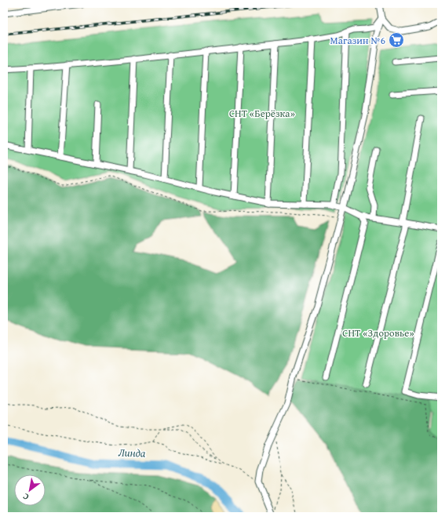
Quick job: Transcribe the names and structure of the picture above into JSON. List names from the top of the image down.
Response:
{
  "water": ["Линда"],
  "parks": ["СНТ «Берёзка»", "СНТ «Здоровье»"],
  "places": {
    "supermarket": ["Магазин №6"]
  },
  "north": "bottom left"
}
